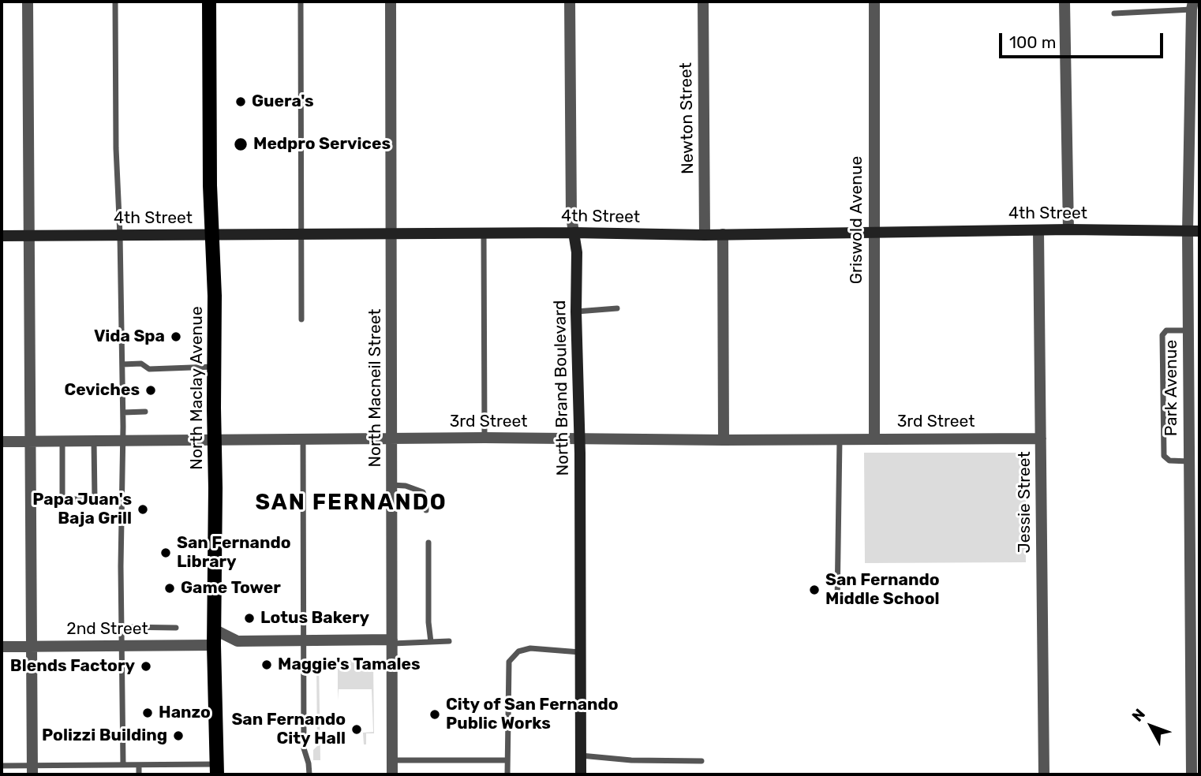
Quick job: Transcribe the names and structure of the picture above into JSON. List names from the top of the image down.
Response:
{
  "streets": {
    "main road": ["North Maclay Avenue"],
    "street": [
      "Newton Street",
      "4th Street",
      "Griswold Avenue",
      "North Macneil Street",
      "North Brand Boulevard",
      "Park Avenue",
      "3rd Street",
      "Jessie Street",
      "2nd Street"
    ]
  },
  "crossings": [
    ["Newton Street", "4th Street"],
    ["4th Street", "Griswold Avenue"],
    ["4th Street", "North Maclay Avenue"],
    ["4th Street", "North Macneil Street"],
    ["4th Street", "North Brand Boulevard"],
    ["4th Street", "Park Avenue"],
    ["4th Street", "Jessie Street"],
    ["Griswold Avenue", "3rd Street"],
    ["North Maclay Avenue", "3rd Street"],
    ["North Maclay Avenue", "2nd Street"],
    ["North Macneil Street", "3rd Street"],
    ["North Brand Boulevard", "3rd Street"],
    ["3rd Street", "Jessie Street"]
  ],
  "districts": ["SAN FERNANDO"],
  "places": [
    "Guera's",
    "Medpro Services",
    "Vida Spa",
    "Ceviches",
    "Papa Juan's Baja Grill",
    "San Fernando Library",
    "Game Tower",
    "San Fernando Middle School",
    "Lotus Bakery",
    "Maggie's Tamales",
    "Blends Factory",
    "Hanzo",
    "City of San Fernando Public Works",
    "San Fernando City Hall",
    "Polizzi Building"
  ],
  "scale_bar": "100 m",
  "north": "top left"
}
